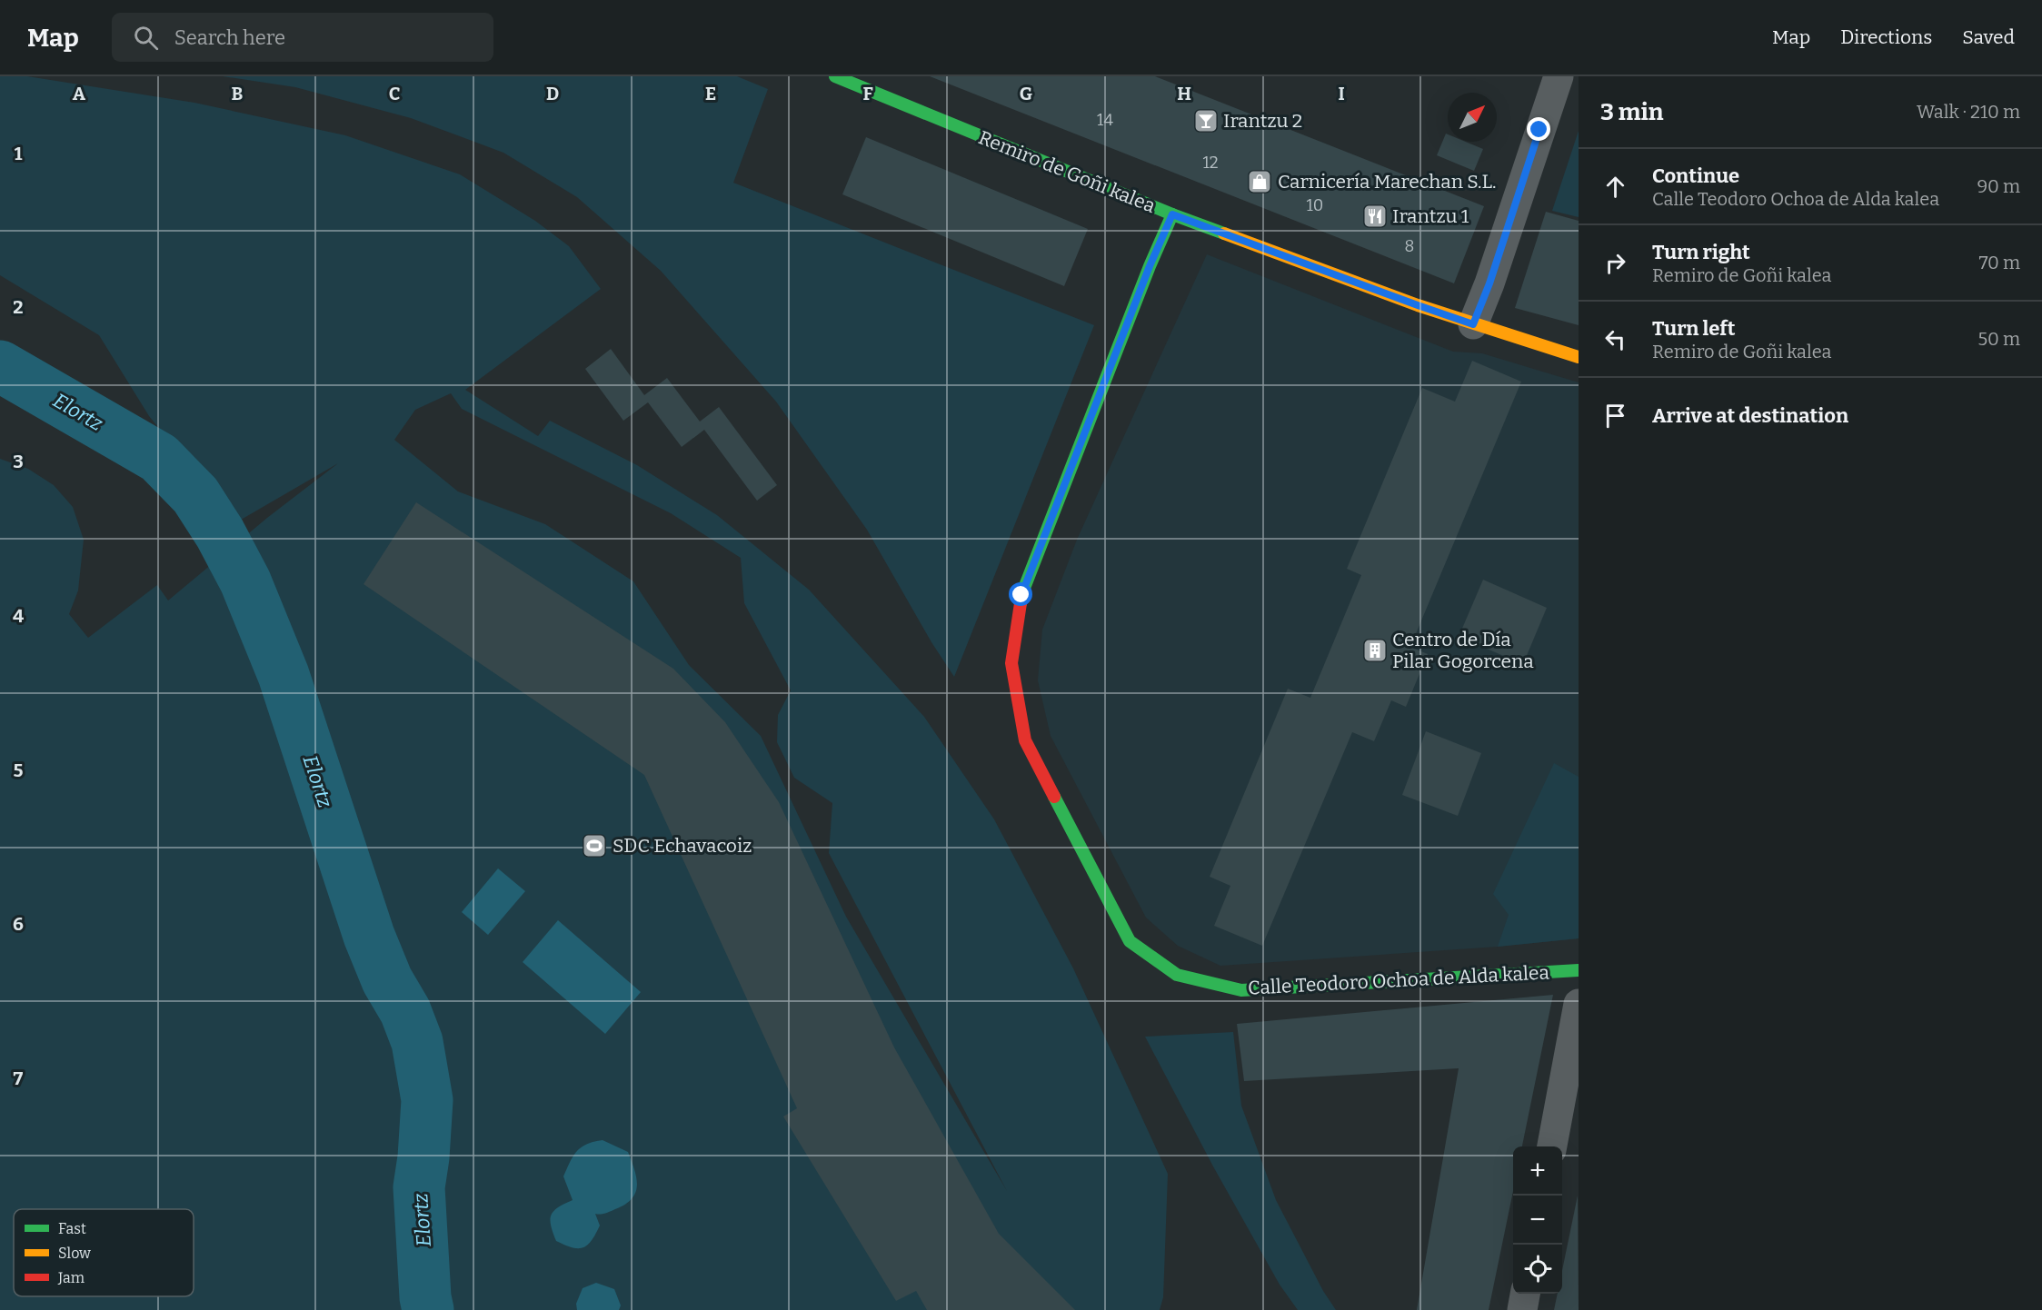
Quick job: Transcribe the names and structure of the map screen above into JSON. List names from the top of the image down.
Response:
{
  "streets": {
    "street": ["Remiro de Goñi kalea", "Calle Teodoro Ochoa de Alda kalea"]
  },
  "crossings": [
    ["Remiro de Goñi kalea", "Calle Teodoro Ochoa de Alda kalea"]
  ],
  "water": ["Elortz"],
  "places": {
    "bar": ["Irantzu 2"],
    "shop": ["Carnicería Marechan S.L."],
    "restaurant": ["Irantzu 1"],
    "building": ["Centro de Día Pilar Gogorcena"],
    "sports": ["SDC Echavacoiz"]
  },
  "house_numbers": [
    "14",
    "12",
    "10",
    "8"
  ],
  "legend": ["Fast", "Slow", "Jam"],
  "north": "top right",
  "page": {
    "header": "Map",
    "search": "Search here",
    "nav": ["Map", "Directions", "Saved"],
    "heading": ["3 min", "Walk · 210 m"],
    "list": [
      ["Continue", "Calle Teodoro Ochoa de Alda kalea", "90 m"],
      ["Turn right", "Remiro de Goñi kalea", "70 m"],
      ["Turn left", "Remiro de Goñi kalea", "50 m"],
      "Arrive at destination"
    ],
    "map_buttons": ["+", "−"]
  },
  "grid": {
    "columns": [
      "A",
      "B",
      "C",
      "D",
      "E",
      "F",
      "G",
      "H",
      "I"
    ],
    "rows": [
      "1",
      "2",
      "3",
      "4",
      "5",
      "6",
      "7"
    ]
  }
}
